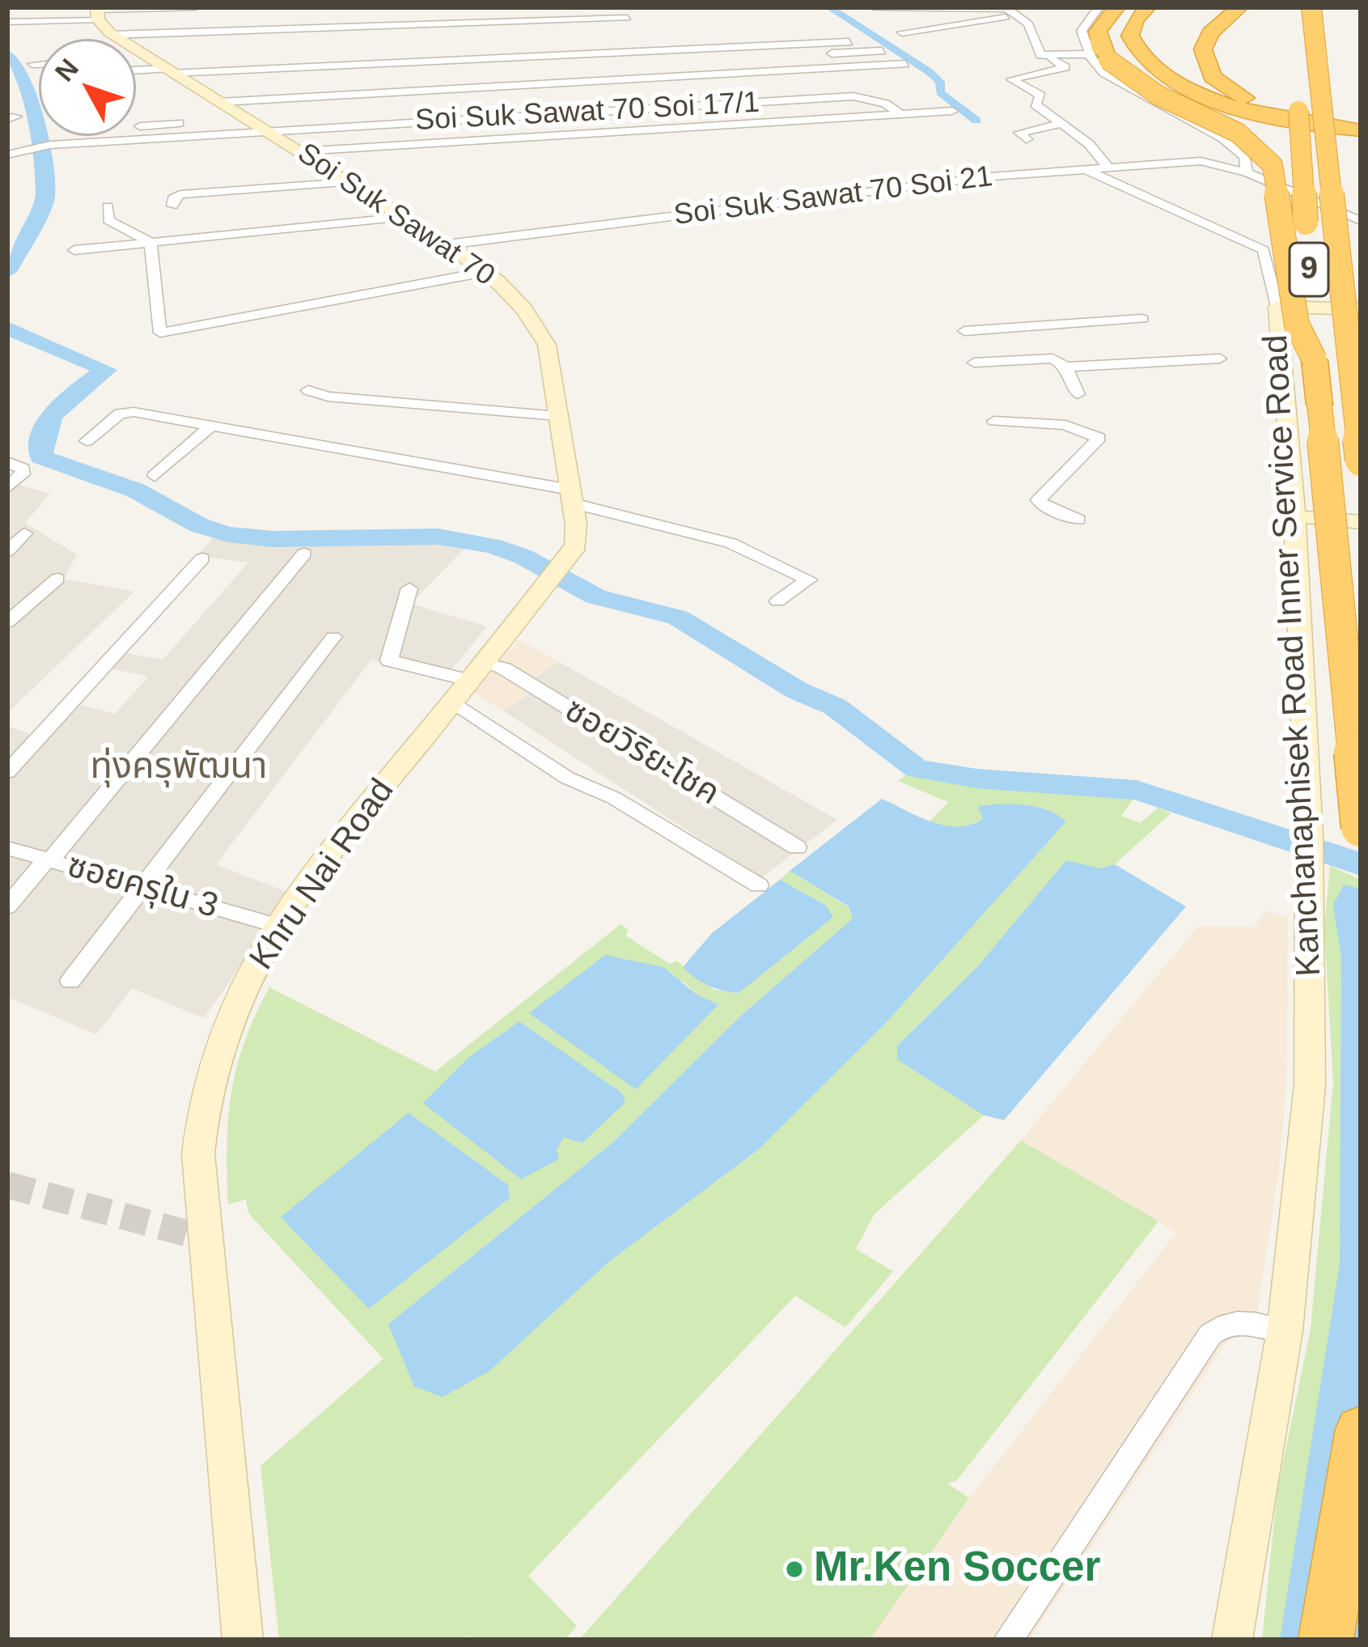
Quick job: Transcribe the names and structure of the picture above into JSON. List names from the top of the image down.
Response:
{
  "streets": {
    "highway": ["9"],
    "street": [
      "Soi Suk Sawat 70 Soi 17/1",
      "Soi Suk Sawat 70 Soi 21",
      "Soi Suk Sawat 70",
      "Kanchanaphisek Road Inner Service Road",
      "ซอยวิริยะโชค",
      "Khru Nai Road",
      "ซอยครุใน 3"
    ]
  },
  "crossings": [
    ["Soi Suk Sawat 70 Soi 17/1", "Soi Suk Sawat 70"],
    ["Soi Suk Sawat 70 Soi 21", "Soi Suk Sawat 70"],
    ["Soi Suk Sawat 70", "Khru Nai Road"],
    ["ซอยวิริยะโชค", "Khru Nai Road"],
    ["Khru Nai Road", "ซอยครุใน 3"]
  ],
  "districts": ["ทุ่งครุพัฒนา"],
  "places": ["Mr.Ken Soccer"],
  "north": "top left"
}
